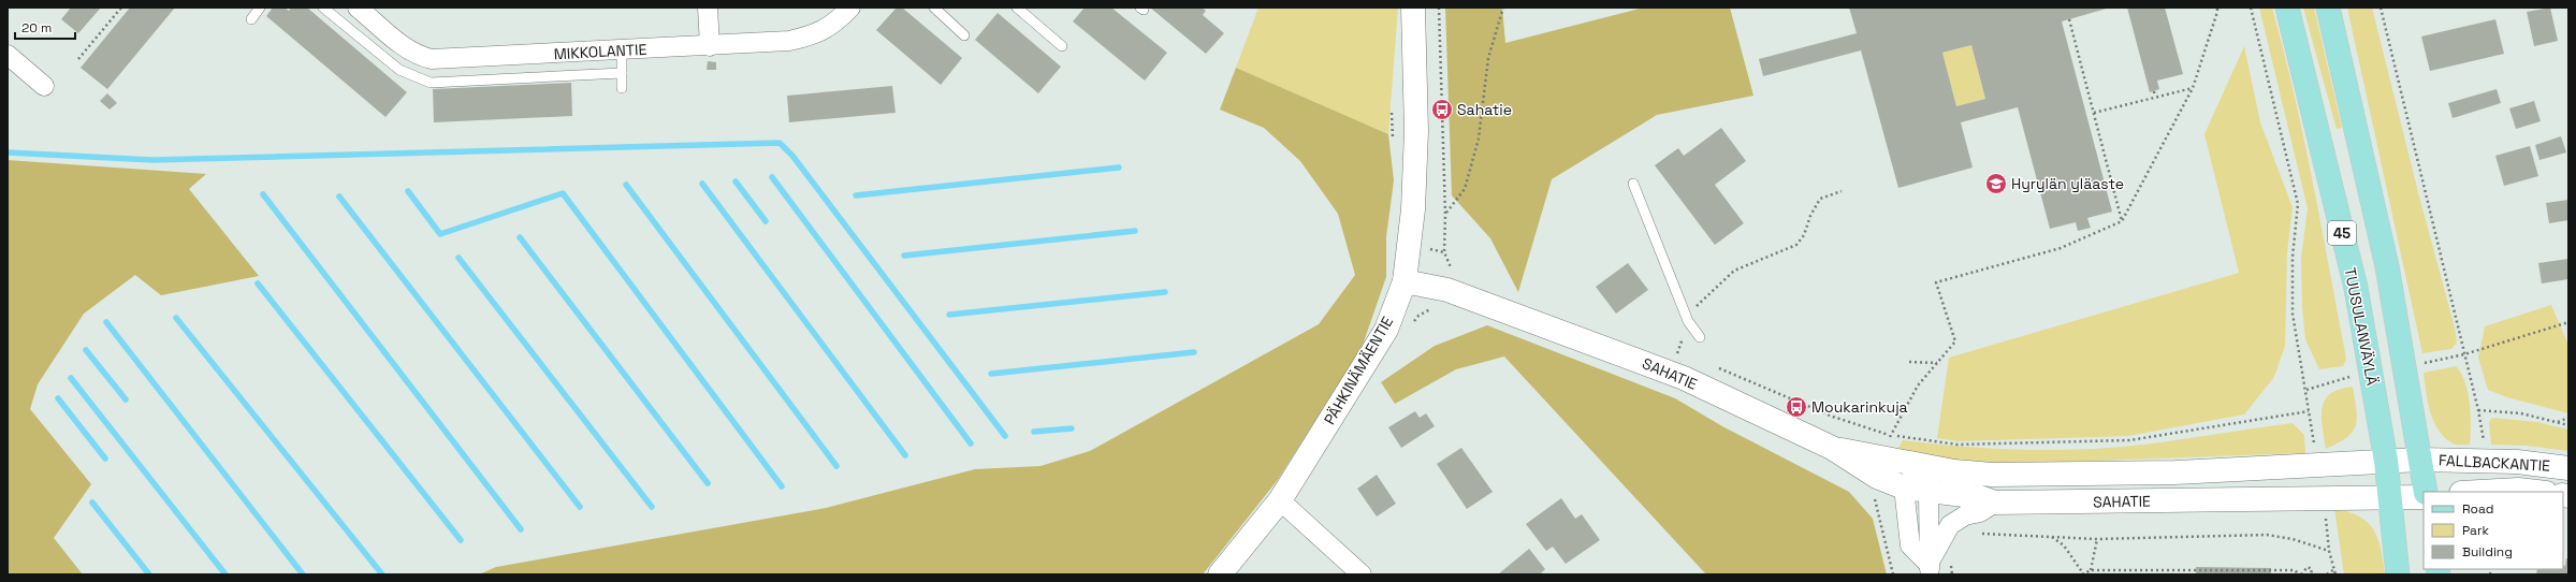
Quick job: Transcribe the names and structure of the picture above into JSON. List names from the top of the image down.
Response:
{
  "streets": {
    "main road": ["45", "TUUSULANVÄYLÄ"],
    "street": [
      "MIKKOLANTIE",
      "PÄHKINÄMÄENTIE",
      "SAHATIE",
      "FALLBACKANTIE"
    ]
  },
  "crossings": [
    ["45", "SAHATIE"],
    ["45", "FALLBACKANTIE"],
    ["TUUSULANVÄYLÄ", "SAHATIE"],
    ["PÄHKINÄMÄENTIE", "SAHATIE"],
    ["SAHATIE", "FALLBACKANTIE"]
  ],
  "places": {
    "bus stop": ["Sahatie", "Moukarinkuja"],
    "school or university": ["Hyrylän yläaste"]
  },
  "legend": ["Road", "Park", "Building"],
  "scale_bar": "20 m"
}
